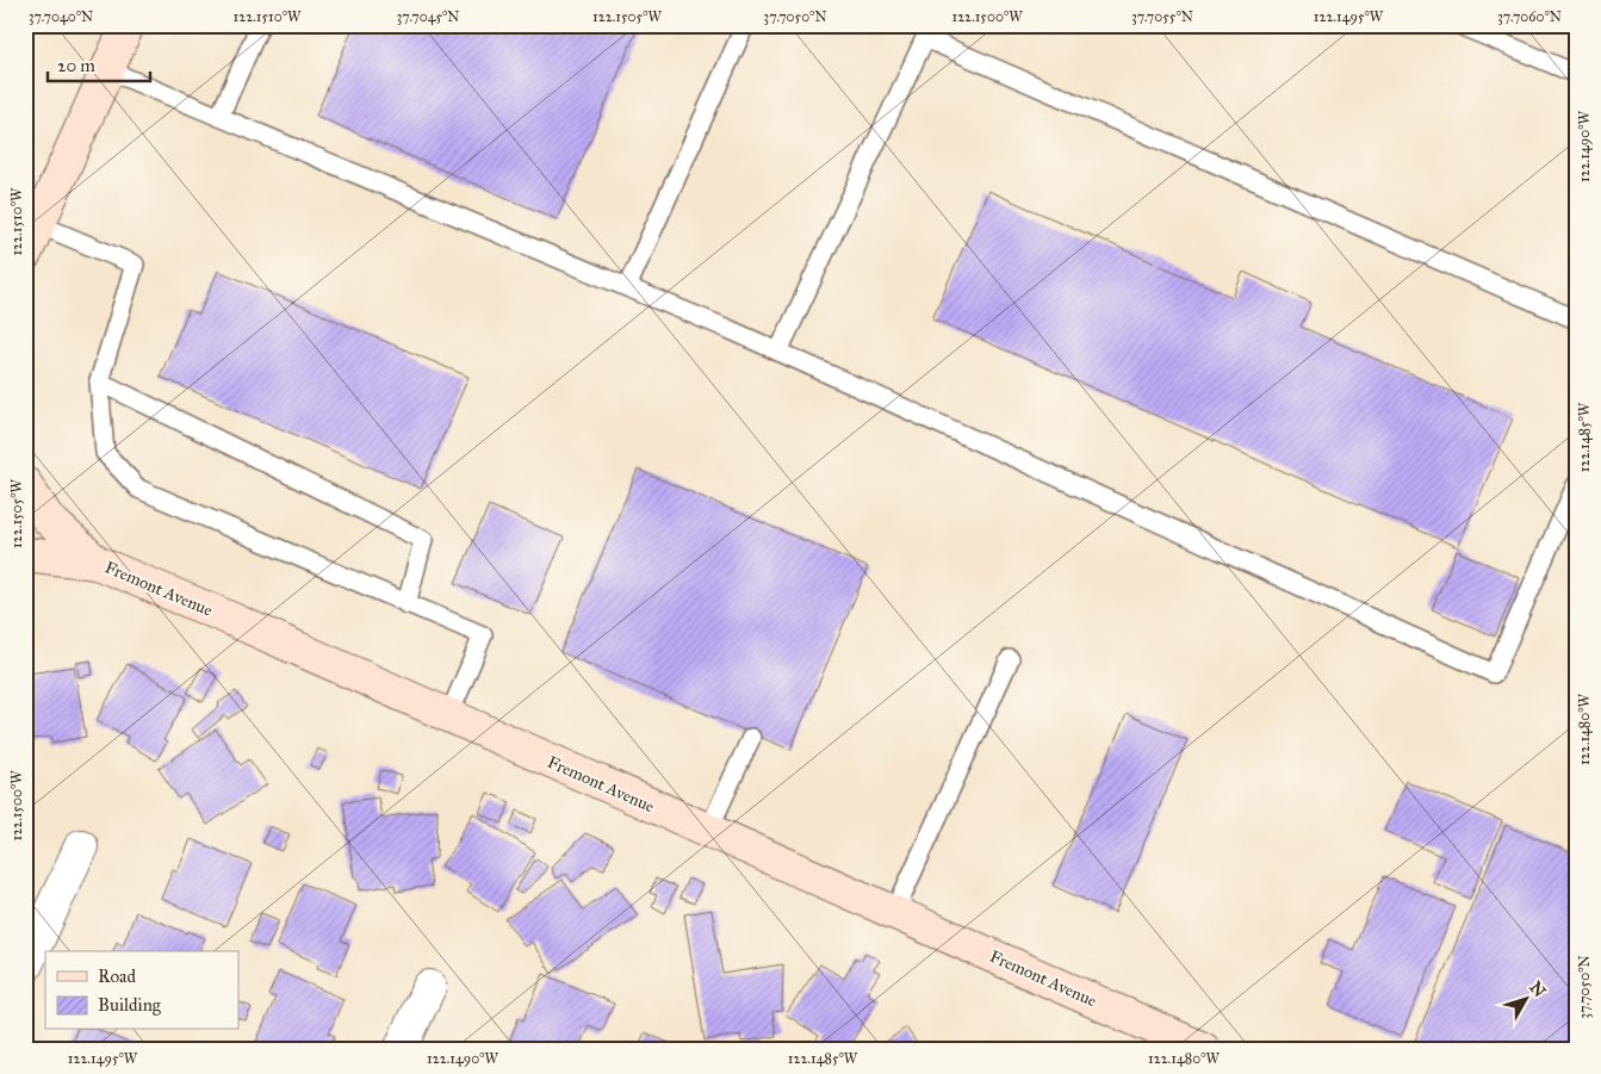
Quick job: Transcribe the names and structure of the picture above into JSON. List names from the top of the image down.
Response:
{
  "streets": {
    "street": ["Fremont Avenue"]
  },
  "legend": ["Road", "Building"],
  "scale_bar": "20 m",
  "north": "top right",
  "coordinates": [
    "37.7040°N",
    "122.1510°W",
    "37.7045°N",
    "122.1505°W",
    "37.7050°N",
    "122.1500°W",
    "37.7055°N",
    "122.1495°W",
    "37.7060°N",
    "122.1490°W",
    "122.1485°W",
    "122.1480°W"
  ]
}
